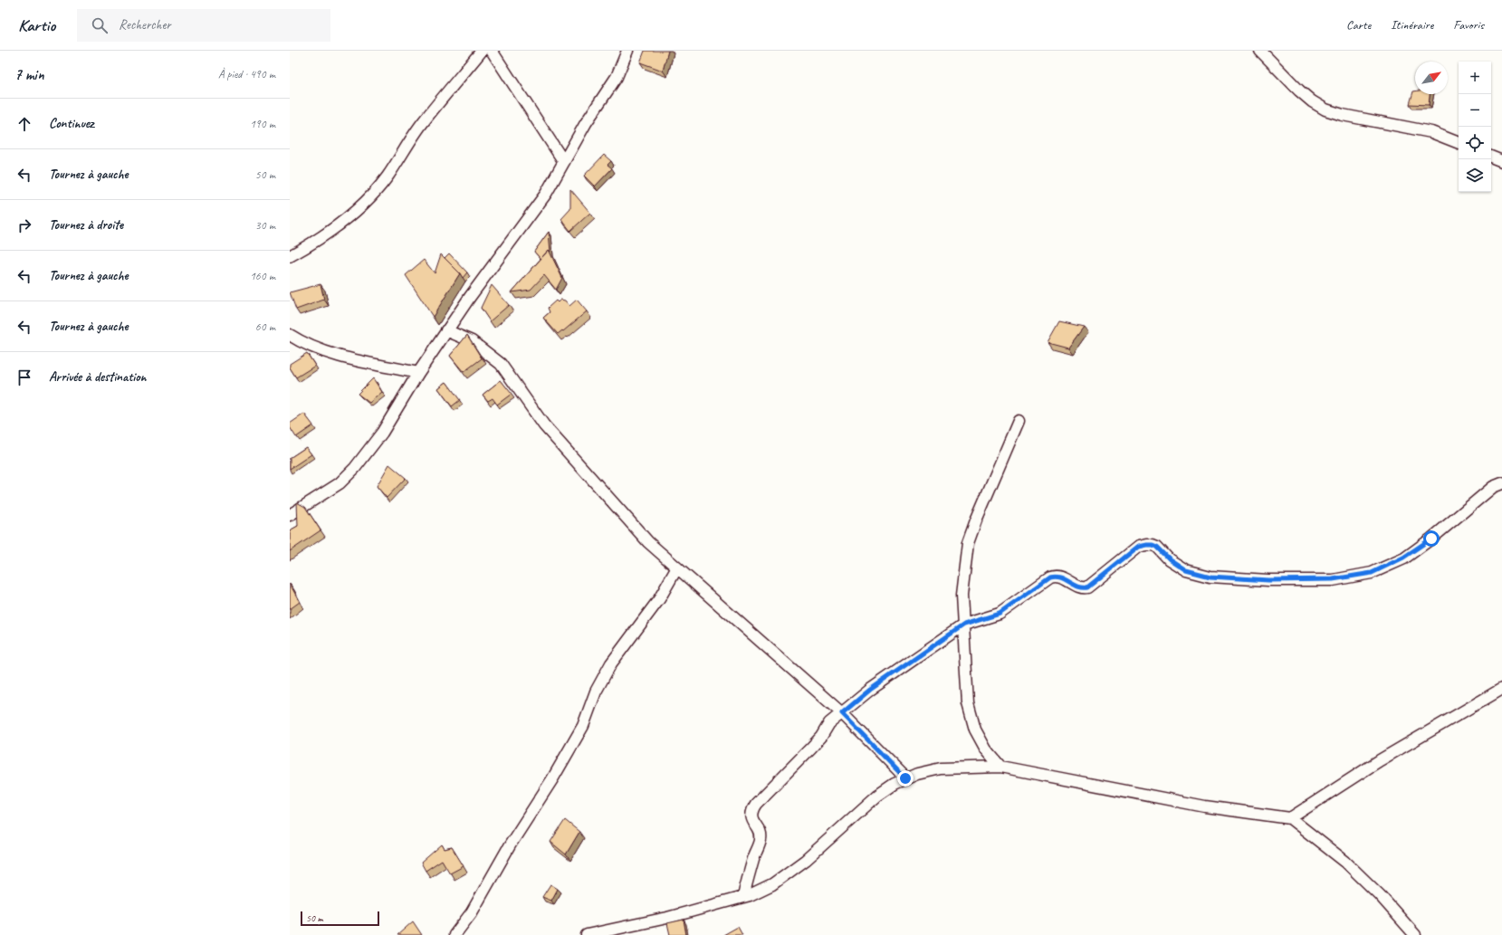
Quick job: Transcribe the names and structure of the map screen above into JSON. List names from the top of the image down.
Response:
{
  "scale_bar": "50 m",
  "north": "top right",
  "page": {
    "header": "Kartio",
    "search": "Rechercher",
    "nav": ["Carte", "Itinéraire", "Favoris"],
    "heading": ["7 min", "À pied · 490 m"],
    "map_buttons": ["+", "−"],
    "list": [
      ["Continuez", "190 m"],
      ["Tournez à gauche", "50 m"],
      ["Tournez à droite", "30 m"],
      ["Tournez à gauche", "160 m"],
      ["Tournez à gauche", "60 m"],
      "Arrivée à destination"
    ],
    "scale": "50 m"
  }
}
